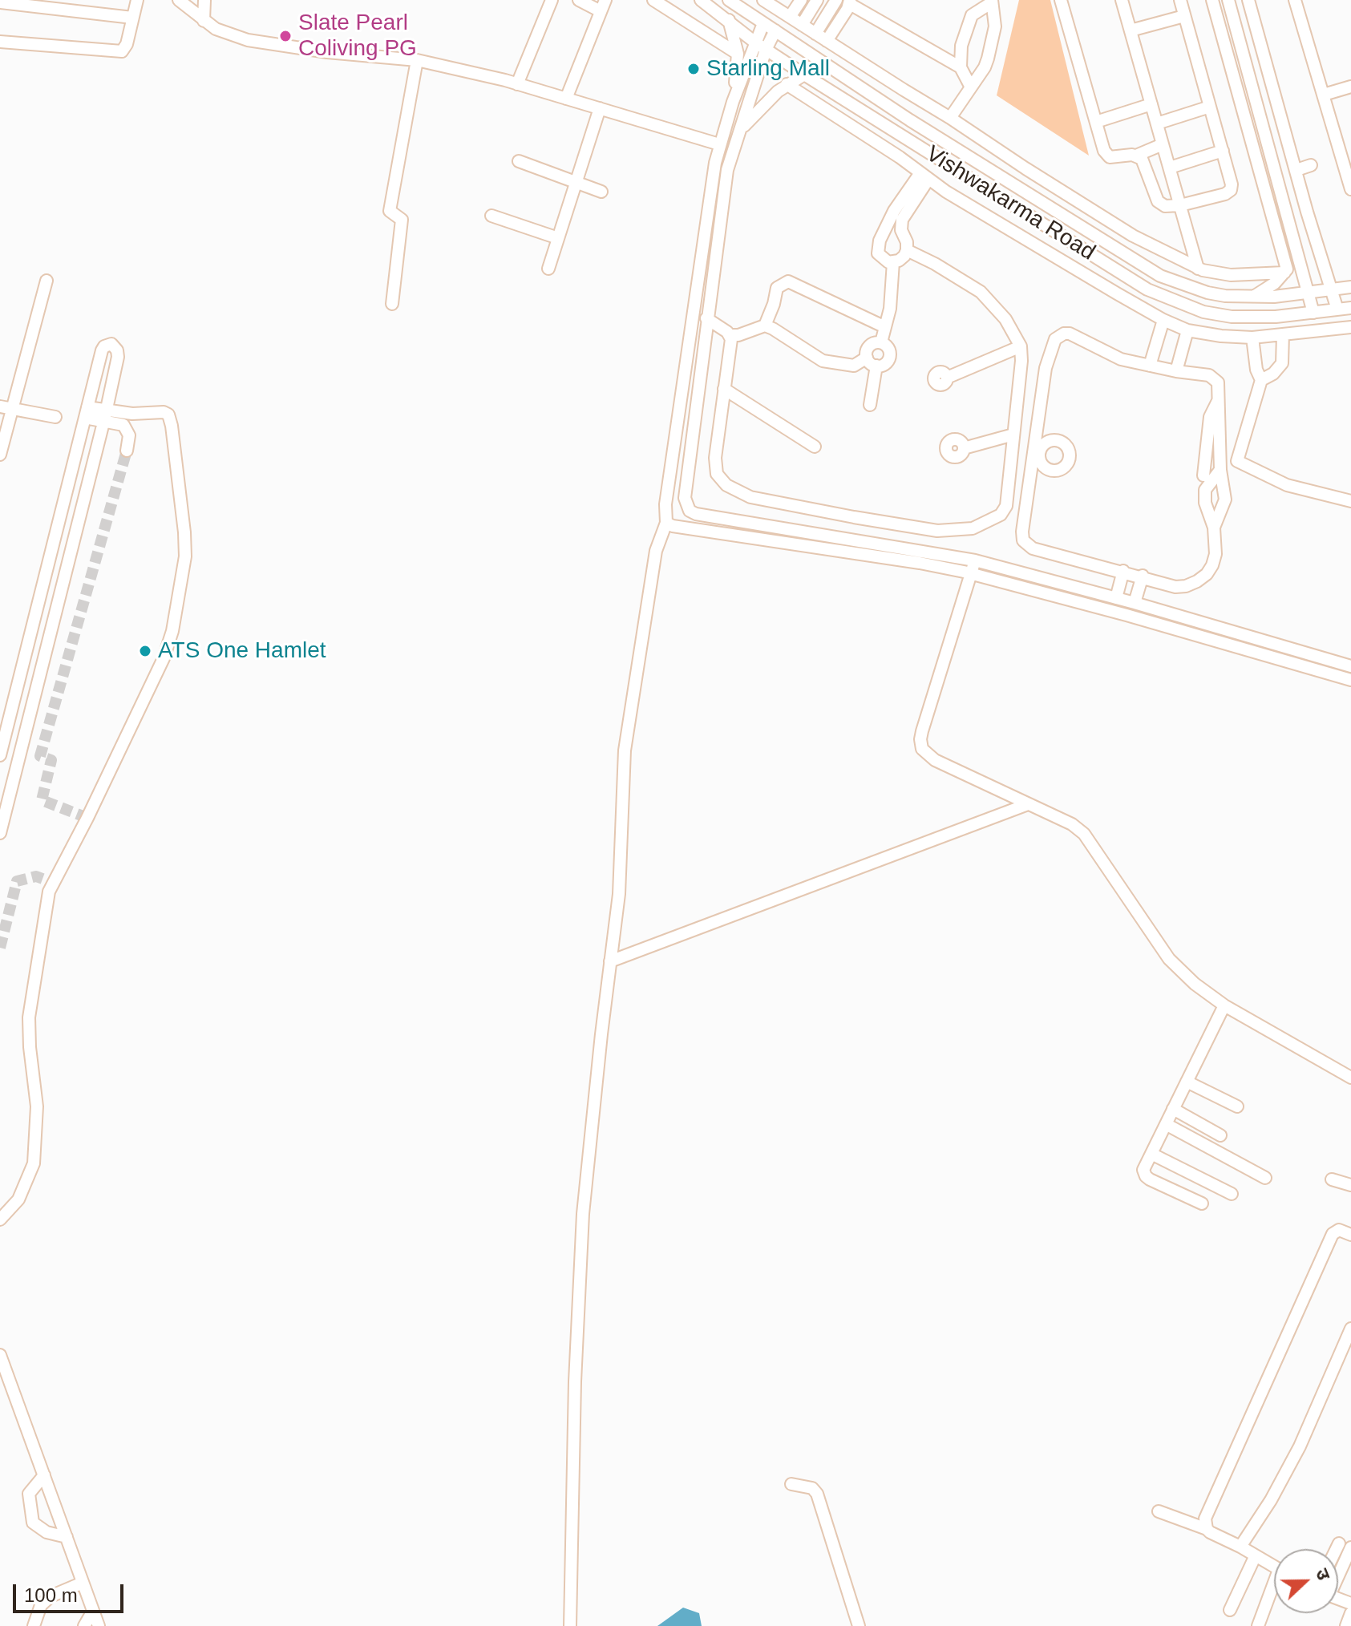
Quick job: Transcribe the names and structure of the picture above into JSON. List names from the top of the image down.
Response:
{
  "streets": {
    "street": ["Vishwakarma Road"]
  },
  "places": ["Slate Pearl Coliving PG", "Starling Mall", "ATS One Hamlet"],
  "scale_bar": "100 m",
  "north": "right"
}
